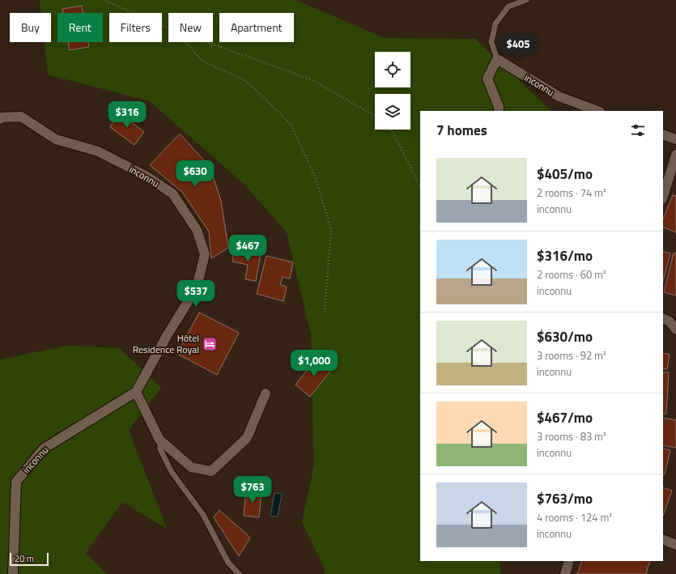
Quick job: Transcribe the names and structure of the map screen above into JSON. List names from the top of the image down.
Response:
{
  "streets": {
    "street": ["inconnu"]
  },
  "places": {
    "hotel": ["Hôtel Residence Royal"]
  },
  "scale_bar": "20 m",
  "page": {
    "chip": [
      "Buy",
      "Rent",
      "Filters",
      "New",
      "Apartment"
    ],
    "price": [
      "$405",
      "$316",
      "$630",
      "$467",
      "$537",
      "$1,000",
      "$763"
    ],
    "heading": "7 homes",
    "list": [
      {
        "name": "$405/mo",
        "note": "2 rooms · 74 m² · inconnu"
      },
      {
        "name": "$316/mo",
        "note": "2 rooms · 60 m² · inconnu"
      },
      {
        "name": "$630/mo",
        "note": "3 rooms · 92 m² · inconnu"
      },
      {
        "name": "$467/mo",
        "note": "3 rooms · 83 m² · inconnu"
      },
      {
        "name": "$763/mo",
        "note": "4 rooms · 124 m² · inconnu"
      }
    ],
    "scale": "20 m"
  }
}
